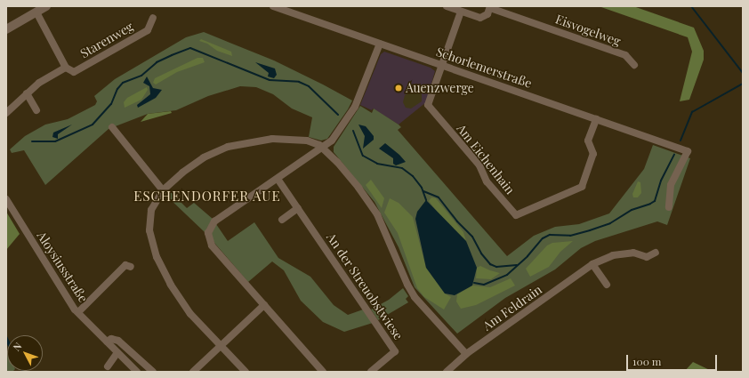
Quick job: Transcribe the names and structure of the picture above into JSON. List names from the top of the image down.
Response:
{
  "streets": {
    "street": [
      "Eisvogelweg",
      "Starenweg",
      "Schorlemerstraße",
      "Am Eichenhain",
      "Aloysiusstraße",
      "An der Streuobstwiese",
      "Am Feldrain"
    ]
  },
  "crossings": [
    ["Schorlemerstraße", "Am Eichenhain"]
  ],
  "districts": ["ESCHENDORFER AUE"],
  "places": ["Auenzwerge"],
  "scale_bar": "100 m",
  "north": "top left"
}
